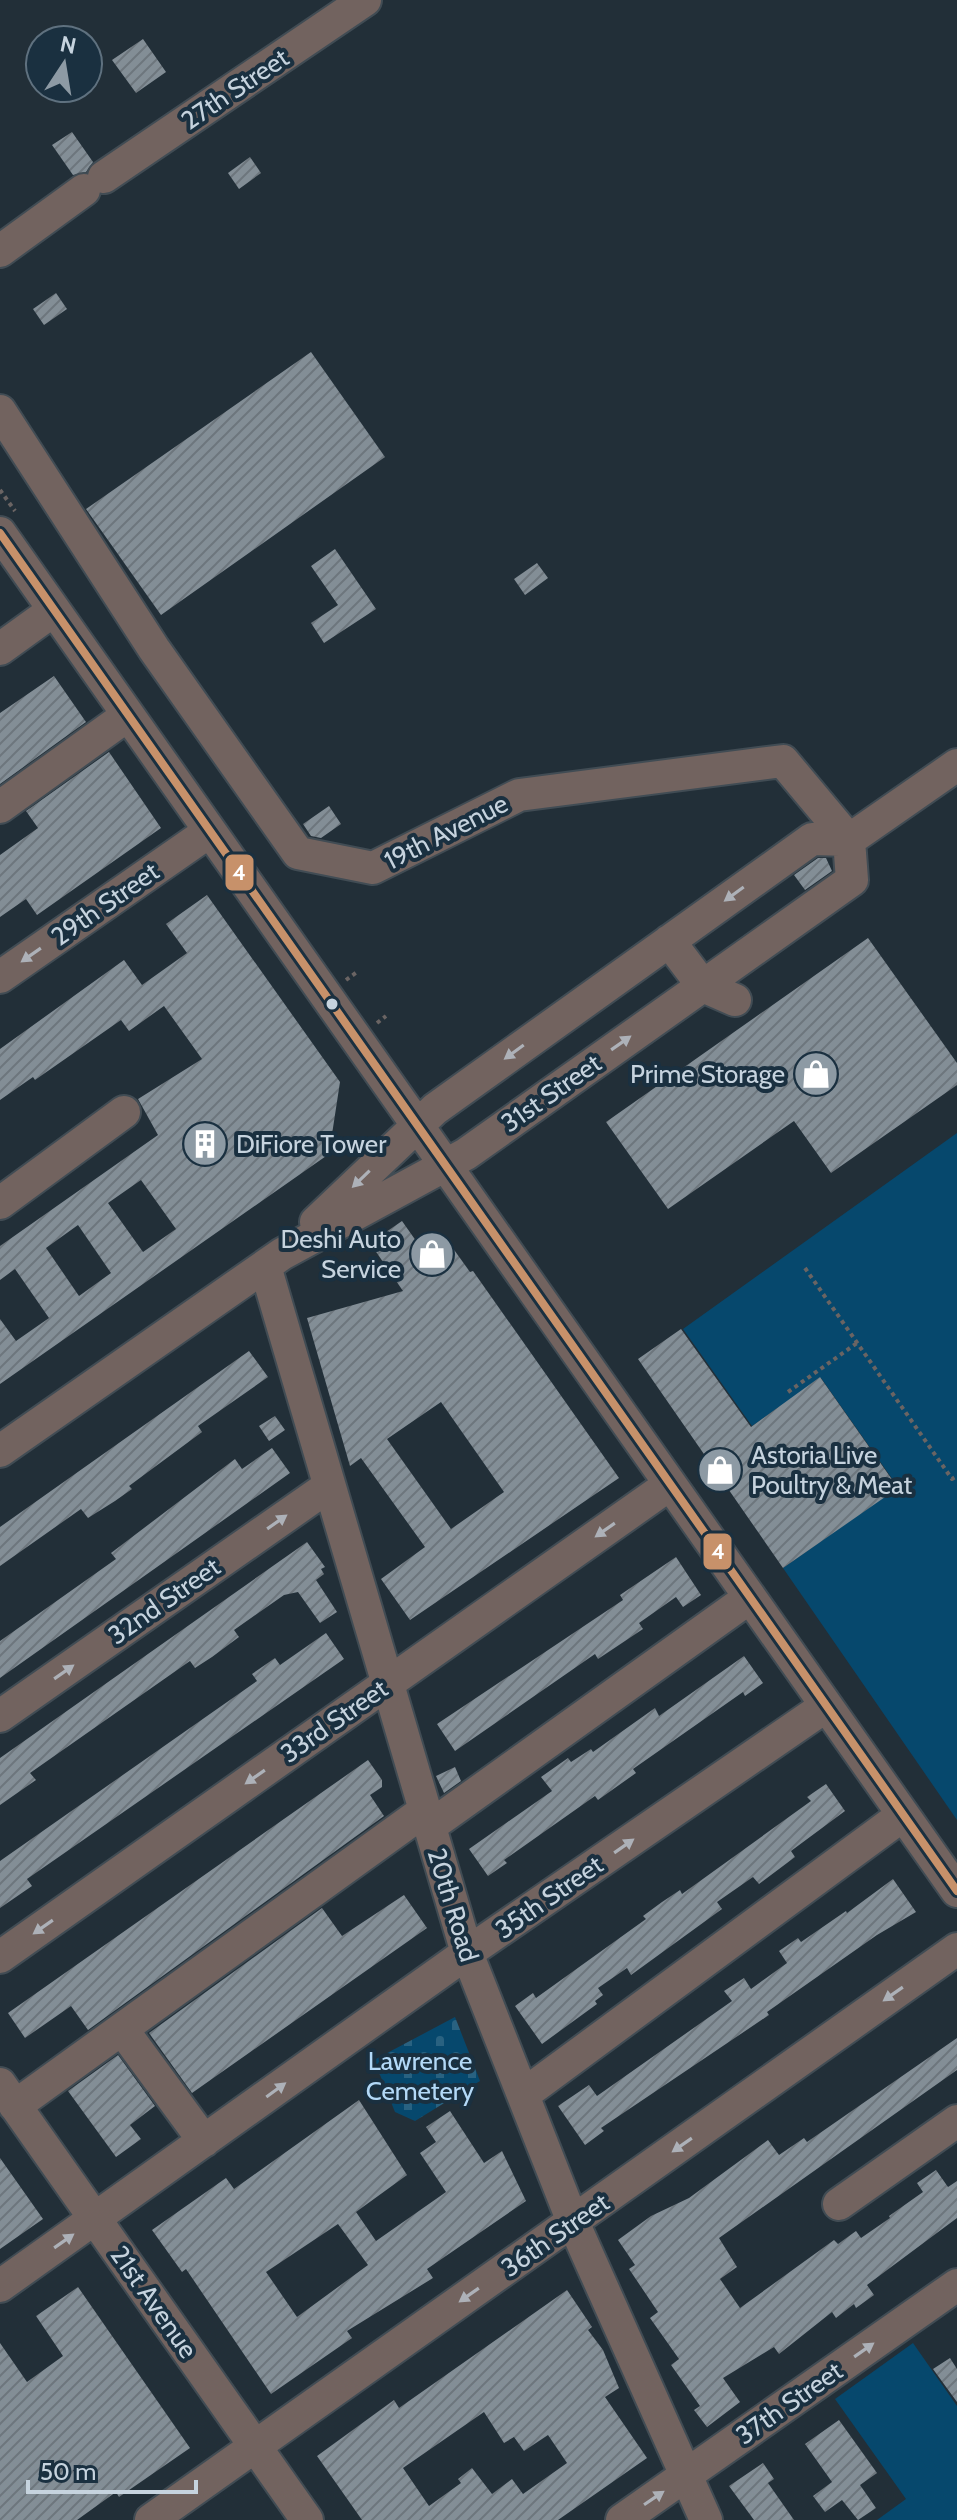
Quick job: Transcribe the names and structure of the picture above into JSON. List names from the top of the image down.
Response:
{
  "streets": {
    "street": [
      "27th Street",
      "19th Avenue",
      "29th Street",
      "31st Street",
      "32nd Street",
      "33rd Street",
      "35th Street",
      "20th Road",
      "36th Street",
      "21st Avenue",
      "37th Street"
    ]
  },
  "crossings": [
    ["19th Avenue", "31st Street"],
    ["31st Street", "20th Road"],
    ["32nd Street", "20th Road"],
    ["33rd Street", "20th Road"],
    ["35th Street", "20th Road"],
    ["35th Street", "21st Avenue"],
    ["20th Road", "36th Street"],
    ["20th Road", "37th Street"],
    ["36th Street", "21st Avenue"]
  ],
  "one_way": ["32nd Street", "37th Street"],
  "parks": ["Lawrence Cemetery"],
  "places": {
    "shop": ["Prime Storage", "Deshi Auto Service", "Astoria Live Poultry & Meat"],
    "building": ["DiFiore Tower"]
  },
  "lines": ["transit line 4"],
  "scale_bar": "50 m",
  "north": "top"
}
